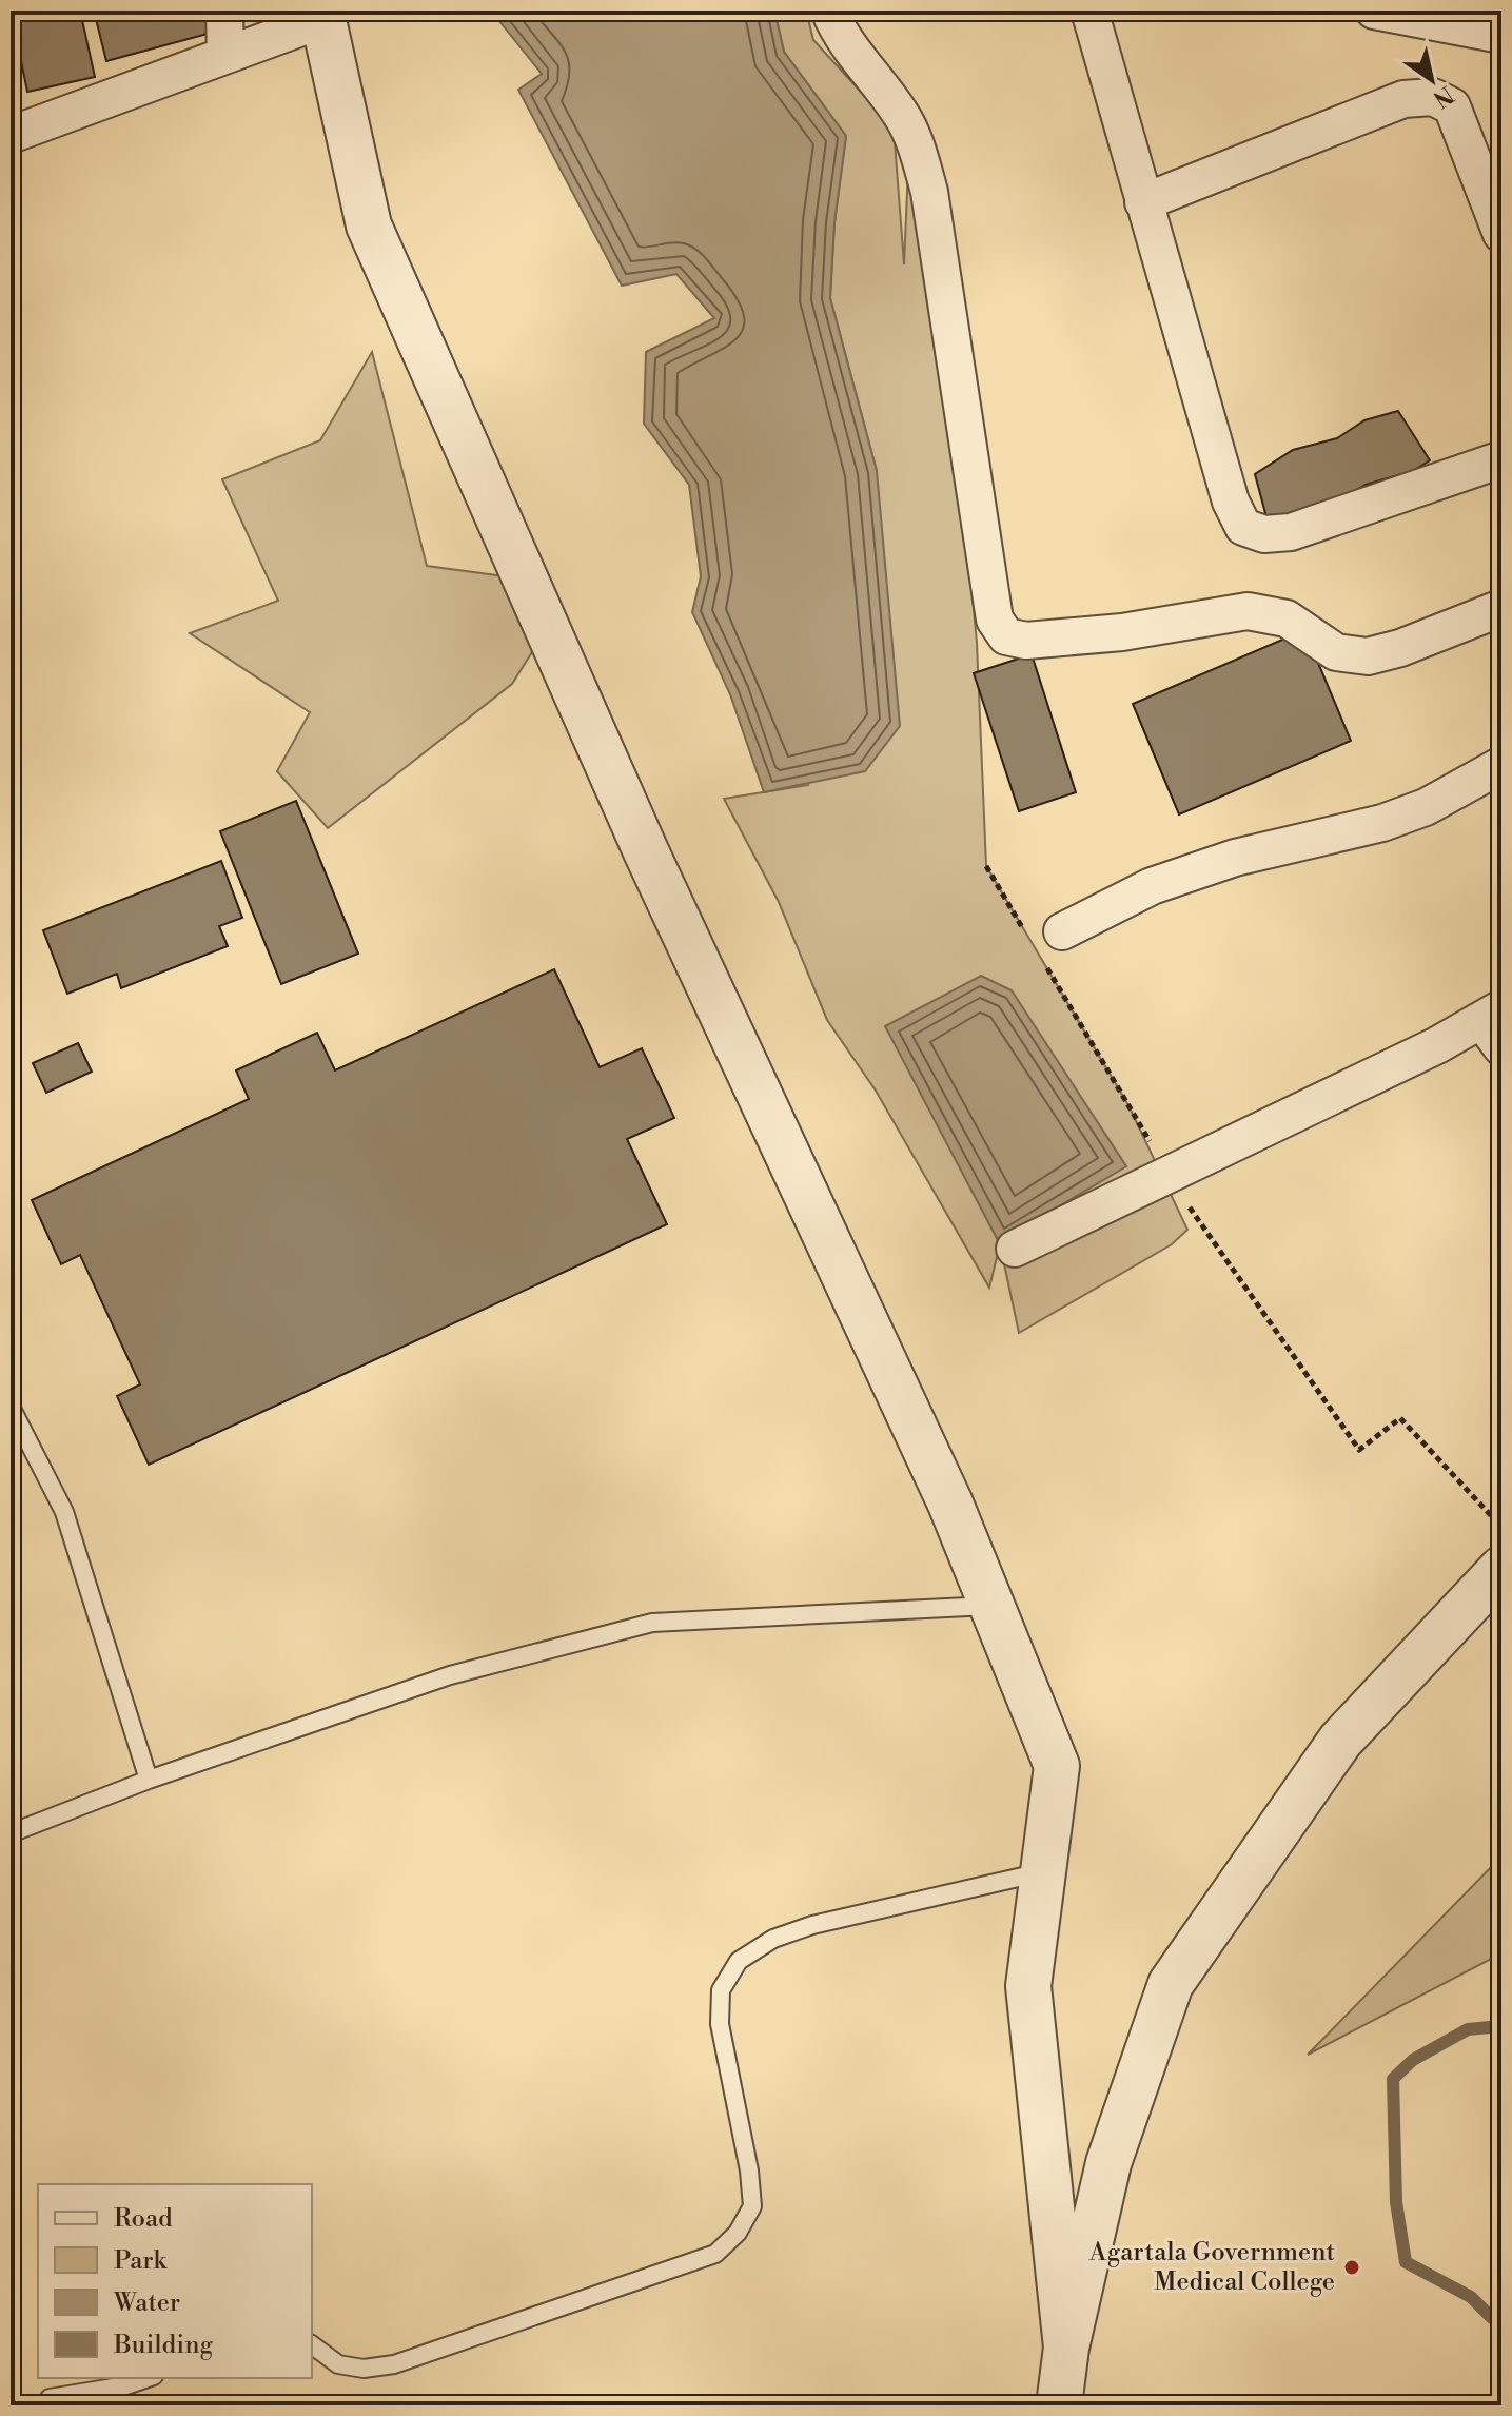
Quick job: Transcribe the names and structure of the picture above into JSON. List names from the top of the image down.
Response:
{
  "places": ["Agartala Government Medical College"],
  "legend": [
    "Road",
    "Park",
    "Water",
    "Building"
  ],
  "north": "bottom right"
}
